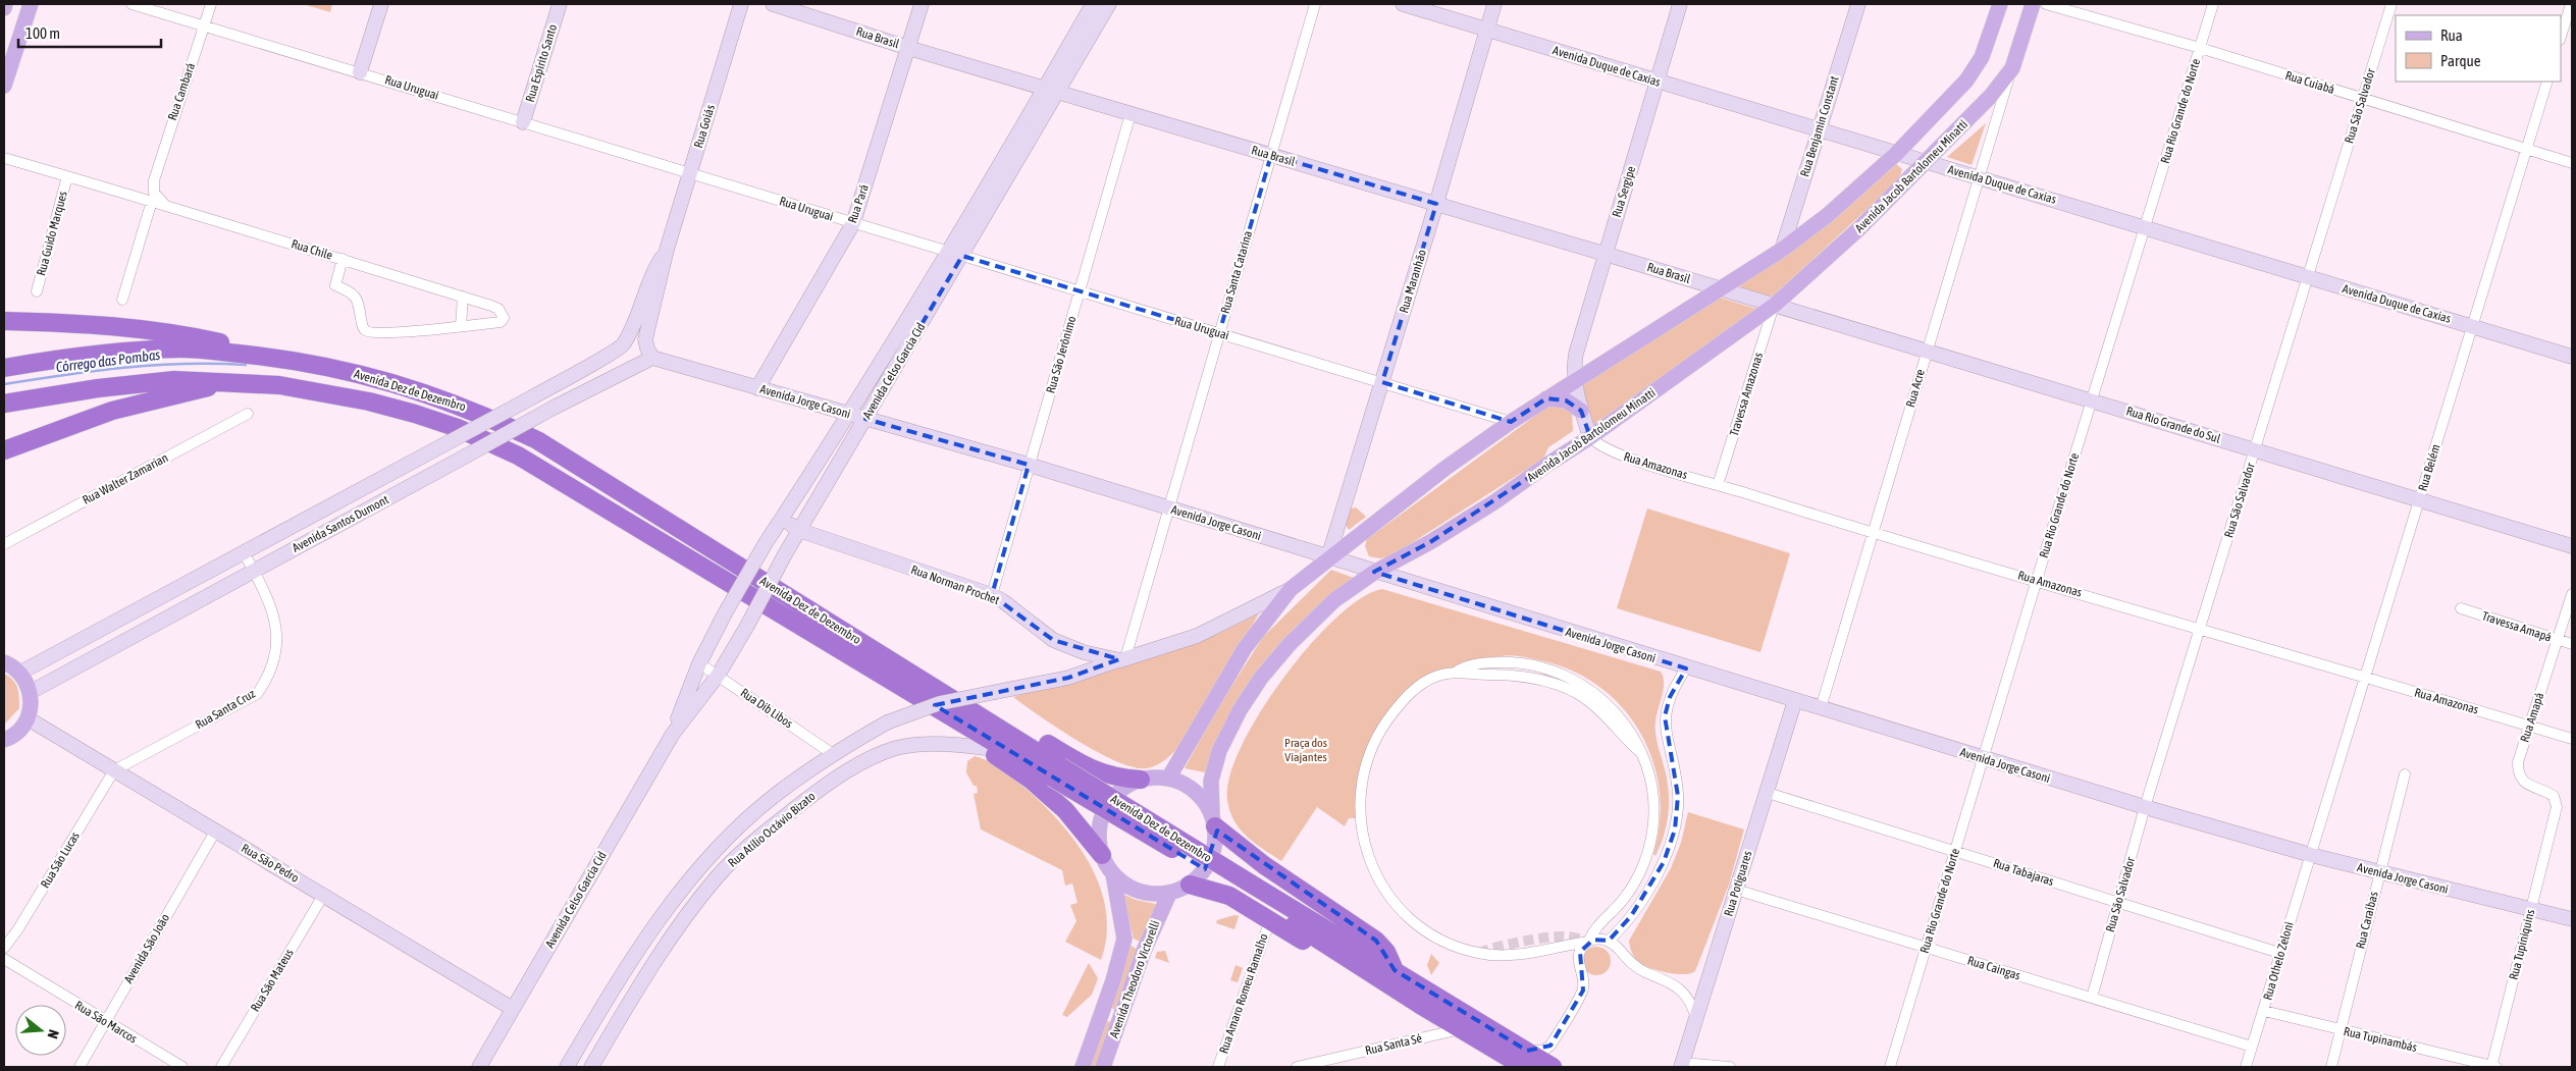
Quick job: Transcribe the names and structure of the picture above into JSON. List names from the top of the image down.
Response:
{
  "streets": {
    "highway": ["Avenida Dez de Dezembro"],
    "main road": ["Avenida Jacob Bartolomeu Minatti", "Avenida Theodoro Victorelli"],
    "street": [
      "Rua Brasil",
      "Rua Espírito Santo",
      "Avenida Duque de Caxias",
      "Rua Cuiabá",
      "Rua Uruguai",
      "Rua Cambará",
      "Rua São Salvador",
      "Rua Rio Grande do Norte",
      "Rua Goiás",
      "Rua Benjamin Constant",
      "Rua Sergipe",
      "Rua Pará",
      "Rua Guido Marques",
      "Rua Chile",
      "Rua Santa Catarina",
      "Rua Maranhão",
      "Rua São Jerônimo",
      "Avenida Celso Garcia Cid",
      "Rua Acre",
      "Travessa Amazonas",
      "Avenida Jorge Casoni",
      "Rua Rio Grande do Sul",
      "Rua Amazonas",
      "Rua Belém",
      "Rua Walter Zamarian",
      "Avenida Santos Dumont",
      "Rua Norman Prochet",
      "Travessa Amapá",
      "Rua Dib Libos",
      "Rua Santa Cruz",
      "Rua Amapá",
      "Rua Atílio Octávio Bizato",
      "Rua São Lucas",
      "Rua São Pedro",
      "Rua Tabajaras",
      "Rua Potiguares",
      "Rua Caraíbas",
      "Rua Tupiniquins",
      "Avenida São João",
      "Rua Othelo Zeloni",
      "Rua Caingas",
      "Rua São Mateus",
      "Rua Amaro Romeu Ramalho",
      "Rua São Marcos",
      "Rua Tupinambás",
      "Rua Santa Sé"
    ]
  },
  "crossings": [
    ["Rua Brasil", "Avenida Jacob Bartolomeu Minatti"],
    ["Rua Brasil", "Rua Sergipe"],
    ["Rua Brasil", "Rua Pará"],
    ["Rua Brasil", "Rua Santa Catarina"],
    ["Rua Brasil", "Rua Maranhão"],
    ["Rua Brasil", "Rua São Jerônimo"],
    ["Rua Brasil", "Avenida Celso Garcia Cid"],
    ["Rua Brasil", "Travessa Amazonas"],
    ["Rua Brasil", "Rua Rio Grande do Sul"],
    ["Rua Espírito Santo", "Rua Uruguai"],
    ["Avenida Duque de Caxias", "Rua São Salvador"],
    ["Avenida Duque de Caxias", "Rua Rio Grande do Norte"],
    ["Avenida Duque de Caxias", "Rua Benjamin Constant"],
    ["Avenida Duque de Caxias", "Avenida Jacob Bartolomeu Minatti"],
    ["Avenida Duque de Caxias", "Rua Sergipe"],
    ["Avenida Duque de Caxias", "Rua Maranhão"],
    ["Avenida Duque de Caxias", "Rua Acre"],
    ["Avenida Duque de Caxias", "Rua Belém"],
    ["Rua Cuiabá", "Rua São Salvador"],
    ["Rua Cuiabá", "Rua Rio Grande do Norte"],
    ["Rua Cuiabá", "Rua Belém"],
    ["Rua Uruguai", "Rua Cambará"],
    ["Rua Uruguai", "Rua Goiás"],
    ["Rua Uruguai", "Rua Pará"],
    ["Rua Uruguai", "Rua Santa Catarina"],
    ["Rua Uruguai", "Rua Maranhão"],
    ["Rua Uruguai", "Rua São Jerônimo"],
    ["Rua Uruguai", "Avenida Celso Garcia Cid"],
    ["Rua São Salvador", "Avenida Jorge Casoni"],
    ["Rua São Salvador", "Rua Rio Grande do Sul"],
    ["Rua São Salvador", "Rua Amazonas"],
    ["Rua São Salvador", "Rua Tabajaras"],
    ["Rua São Salvador", "Rua Caingas"],
    ["Rua Rio Grande do Norte", "Avenida Jorge Casoni"],
    ["Rua Rio Grande do Norte", "Rua Rio Grande do Sul"],
    ["Rua Rio Grande do Norte", "Rua Amazonas"],
    ["Rua Rio Grande do Norte", "Rua Tabajaras"],
    ["Rua Rio Grande do Norte", "Rua Caingas"],
    ["Rua Goiás", "Avenida Jorge Casoni"],
    ["Rua Goiás", "Avenida Santos Dumont"],
    ["Avenida Jacob Bartolomeu Minatti", "Rua Acre"],
    ["Avenida Jacob Bartolomeu Minatti", "Travessa Amazonas"],
    ["Avenida Jacob Bartolomeu Minatti", "Avenida Jorge Casoni"],
    ["Avenida Jacob Bartolomeu Minatti", "Rua Rio Grande do Sul"],
    ["Avenida Jacob Bartolomeu Minatti", "Rua Amazonas"],
    ["Avenida Jacob Bartolomeu Minatti", "Avenida Theodoro Victorelli"],
    ["Rua Pará", "Avenida Jorge Casoni"],
    ["Rua Guido Marques", "Rua Chile"],
    ["Rua Santa Catarina", "Avenida Jorge Casoni"],
    ["Rua Santa Catarina", "Rua Norman Prochet"],
    ["Rua Maranhão", "Avenida Jorge Casoni"],
    ["Rua São Jerônimo", "Avenida Jorge Casoni"],
    ["Rua São Jerônimo", "Rua Norman Prochet"],
    ["Avenida Celso Garcia Cid", "Avenida Jorge Casoni"],
    ["Avenida Celso Garcia Cid", "Rua Norman Prochet"],
    ["Avenida Celso Garcia Cid", "Rua Dib Libos"],
    ["Avenida Celso Garcia Cid", "Rua São Pedro"],
    ["Rua Acre", "Avenida Jorge Casoni"],
    ["Rua Acre", "Rua Rio Grande do Sul"],
    ["Rua Acre", "Rua Amazonas"],
    ["Avenida Dez de Dezembro", "Rua Santa Sé"],
    ["Travessa Amazonas", "Rua Rio Grande do Sul"],
    ["Travessa Amazonas", "Rua Amazonas"],
    ["Avenida Jorge Casoni", "Rua Belém"],
    ["Avenida Jorge Casoni", "Avenida Santos Dumont"],
    ["Avenida Jorge Casoni", "Rua Potiguares"],
    ["Avenida Jorge Casoni", "Rua Caraíbas"],
    ["Avenida Jorge Casoni", "Rua Tupiniquins"],
    ["Avenida Jorge Casoni", "Rua Othelo Zeloni"],
    ["Rua Rio Grande do Sul", "Rua Belém"],
    ["Rua Amazonas", "Rua Belém"],
    ["Rua Amazonas", "Rua Amapá"],
    ["Rua Belém", "Rua Othelo Zeloni"],
    ["Avenida Santos Dumont", "Rua Santa Cruz"],
    ["Travessa Amapá", "Rua Amapá"],
    ["Rua Santa Cruz", "Rua São Lucas"],
    ["Rua Santa Cruz", "Rua São Pedro"],
    ["Rua Amapá", "Rua Tupiniquins"],
    ["Rua São Lucas", "Rua São Pedro"],
    ["Rua São Pedro", "Avenida São João"],
    ["Rua São Pedro", "Rua São Mateus"],
    ["Rua Tabajaras", "Rua Potiguares"],
    ["Rua Tabajaras", "Rua Othelo Zeloni"],
    ["Rua Potiguares", "Rua Caingas"],
    ["Rua Caraíbas", "Rua Tupinambás"],
    ["Rua Tupiniquins", "Rua Tupinambás"],
    ["Avenida São João", "Rua São Marcos"],
    ["Rua Othelo Zeloni", "Rua Caingas"],
    ["Rua Othelo Zeloni", "Rua Tupinambás"]
  ],
  "water": ["Córrego das Pombas"],
  "parks": ["Praça dos Viajantes"],
  "legend": ["Rua", "Parque"],
  "scale_bar": "100 m",
  "north": "right"
}
